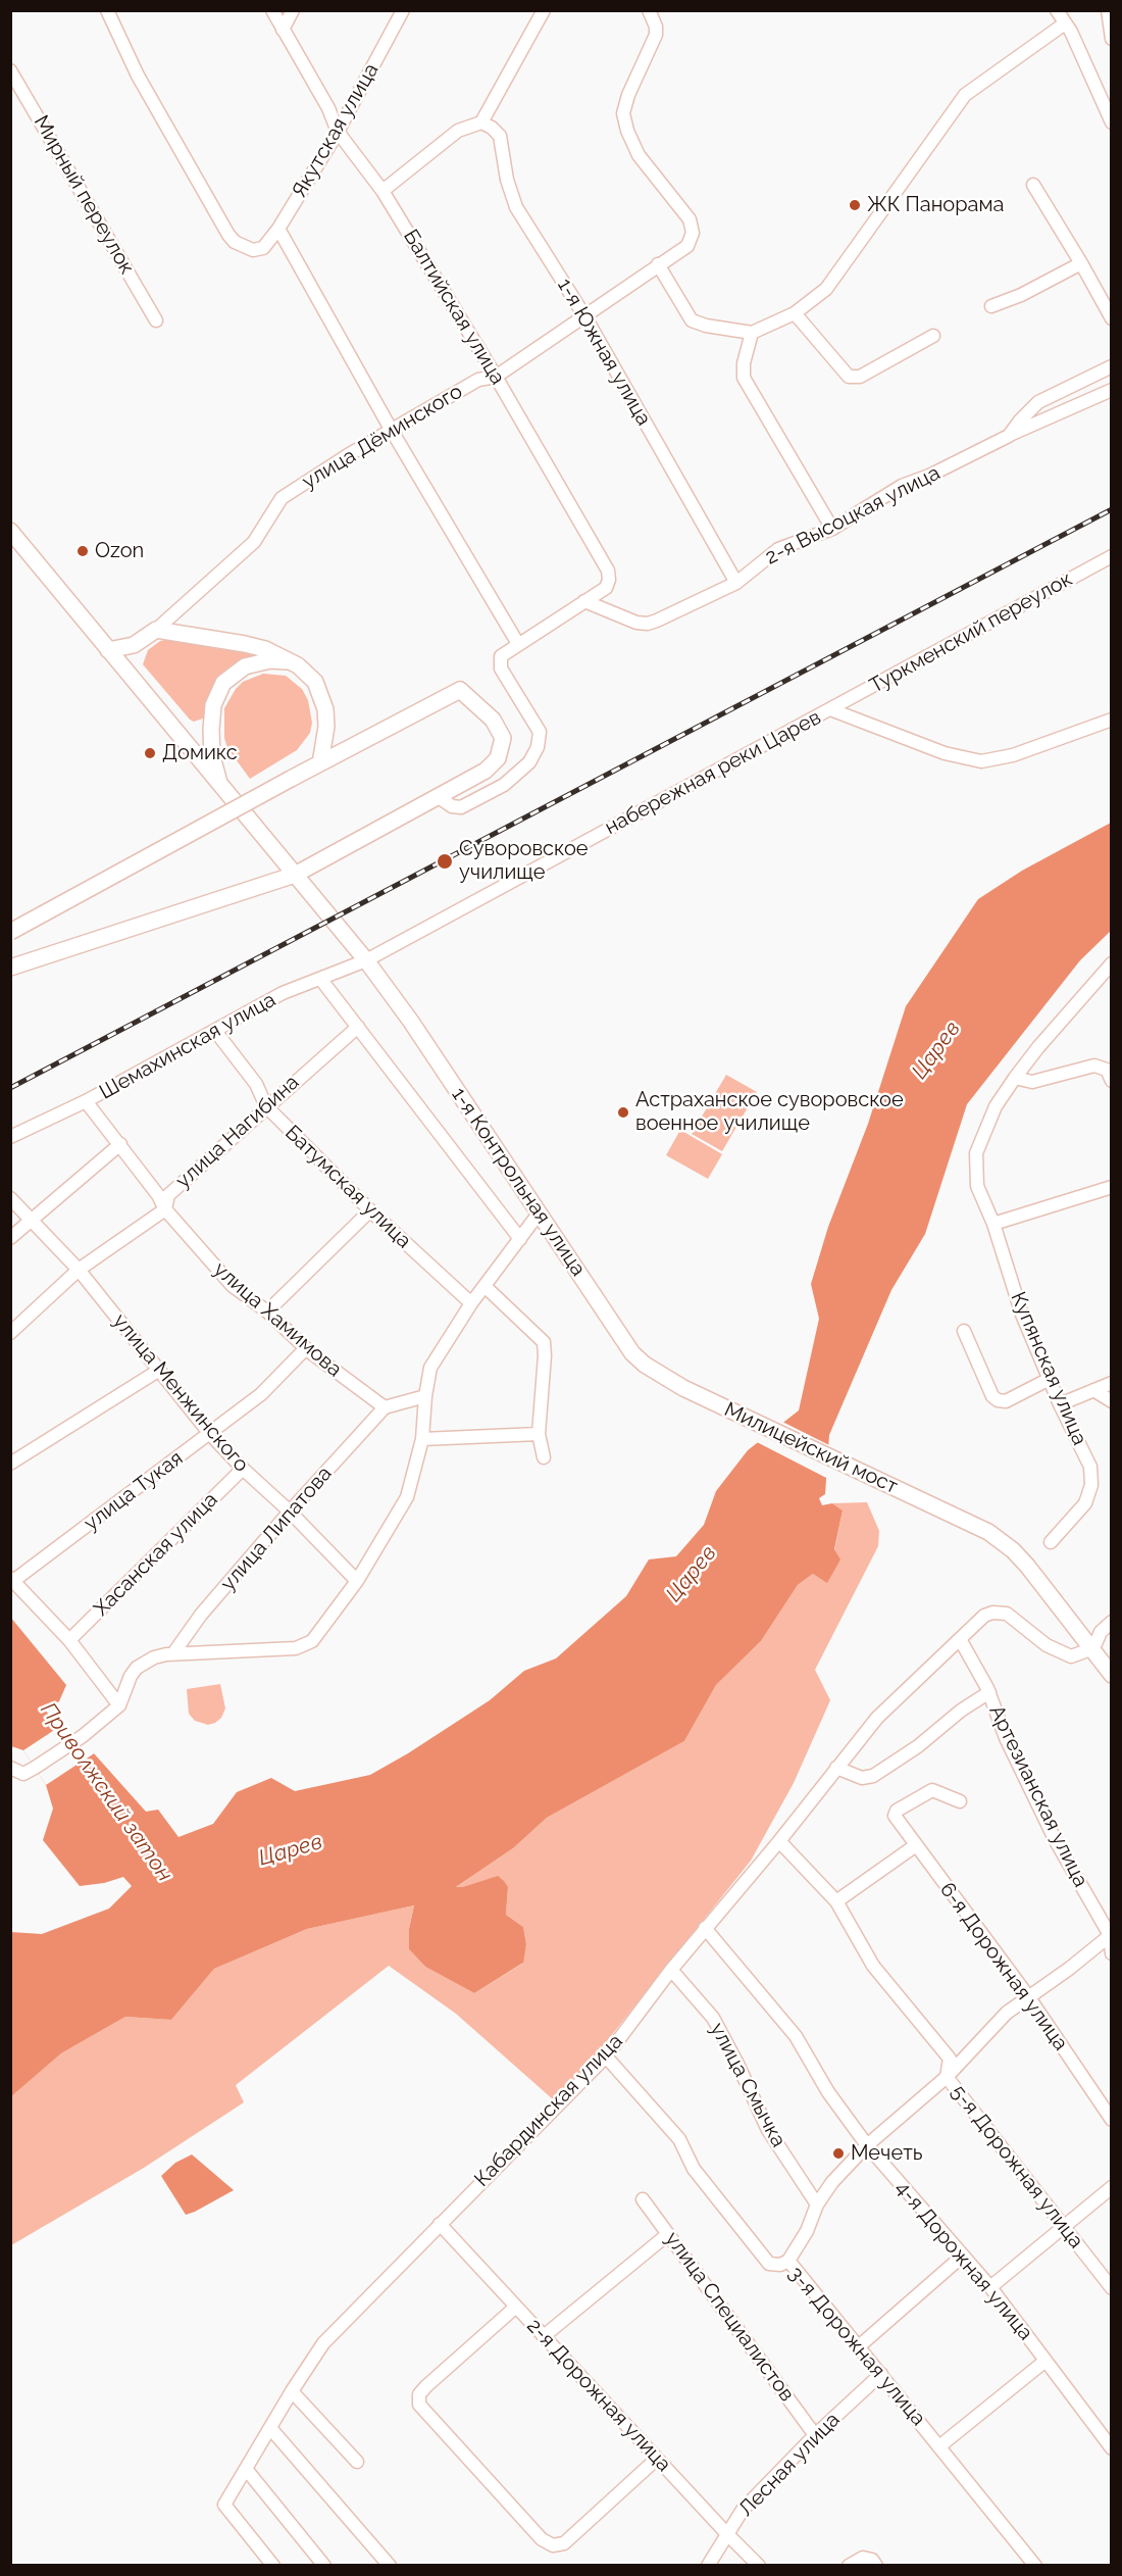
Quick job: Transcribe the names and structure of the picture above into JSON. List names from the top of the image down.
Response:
{
  "streets": {
    "main road": ["1-я Контрольная улица", "Милицейский мост"],
    "street": [
      "Якутская улица",
      "Мирный переулок",
      "Балтийская улица",
      "1-я Южная улица",
      "улица Дёминского",
      "2-я Высоцкая улица",
      "Туркменский переулок",
      "набережная реки Царев",
      "Шемахинская улица",
      "улица Нагибина",
      "Батумская улица",
      "улица Хамимова",
      "Купянская улица",
      "улица Менжинского",
      "улица Тукая",
      "улица Липатова",
      "Хасанская улица",
      "Артезианская улица",
      "6-я Дорожная улица",
      "улица Смычка",
      "Кабардинская улица",
      "5-я Дорожная улица",
      "4-я Дорожная улица",
      "улица Специалистов",
      "3-я Дорожная улица",
      "2-я Дорожная улица",
      "Лесная улица"
    ]
  },
  "crossings": [
    ["Якутская улица", "Балтийская улица"],
    ["Балтийская улица", "улица Дёминского"],
    ["Балтийская улица", "2-я Высоцкая улица"],
    ["1-я Южная улица", "улица Дёминского"],
    ["1-я Южная улица", "2-я Высоцкая улица"],
    ["Туркменский переулок", "набережная реки Царев"],
    ["набережная реки Царев", "Шемахинская улица"],
    ["набережная реки Царев", "1-я Контрольная улица"],
    ["Шемахинская улица", "1-я Контрольная улица"],
    ["Шемахинская улица", "Батумская улица"],
    ["Шемахинская улица", "улица Хамимова"],
    ["улица Нагибина", "Батумская улица"],
    ["улица Нагибина", "улица Хамимова"],
    ["улица Нагибина", "улица Менжинского"],
    ["1-я Контрольная улица", "Милицейский мост"],
    ["улица Хамимова", "улица Тукая"],
    ["улица Хамимова", "улица Липатова"],
    ["улица Менжинского", "улица Тукая"],
    ["улица Менжинского", "улица Липатова"],
    ["улица Менжинского", "Хасанская улица"],
    ["Милицейский мост", "Кабардинская улица"],
    ["Артезианская улица", "Кабардинская улица"],
    ["улица Смычка", "Кабардинская улица"],
    ["Кабардинская улица", "5-я Дорожная улица"],
    ["Кабардинская улица", "4-я Дорожная улица"],
    ["Кабардинская улица", "3-я Дорожная улица"],
    ["Кабардинская улица", "2-я Дорожная улица"],
    ["улица Специалистов", "Лесная улица"],
    ["3-я Дорожная улица", "Лесная улица"],
    ["2-я Дорожная улица", "Лесная улица"]
  ],
  "water": ["Царев", "Приволжский затон"],
  "places": [
    "ЖК Панорама",
    "Ozon",
    "Домикс",
    "Суворовское училище",
    "Астраханское суворовское военное училище",
    "Мечеть"
  ]
}
